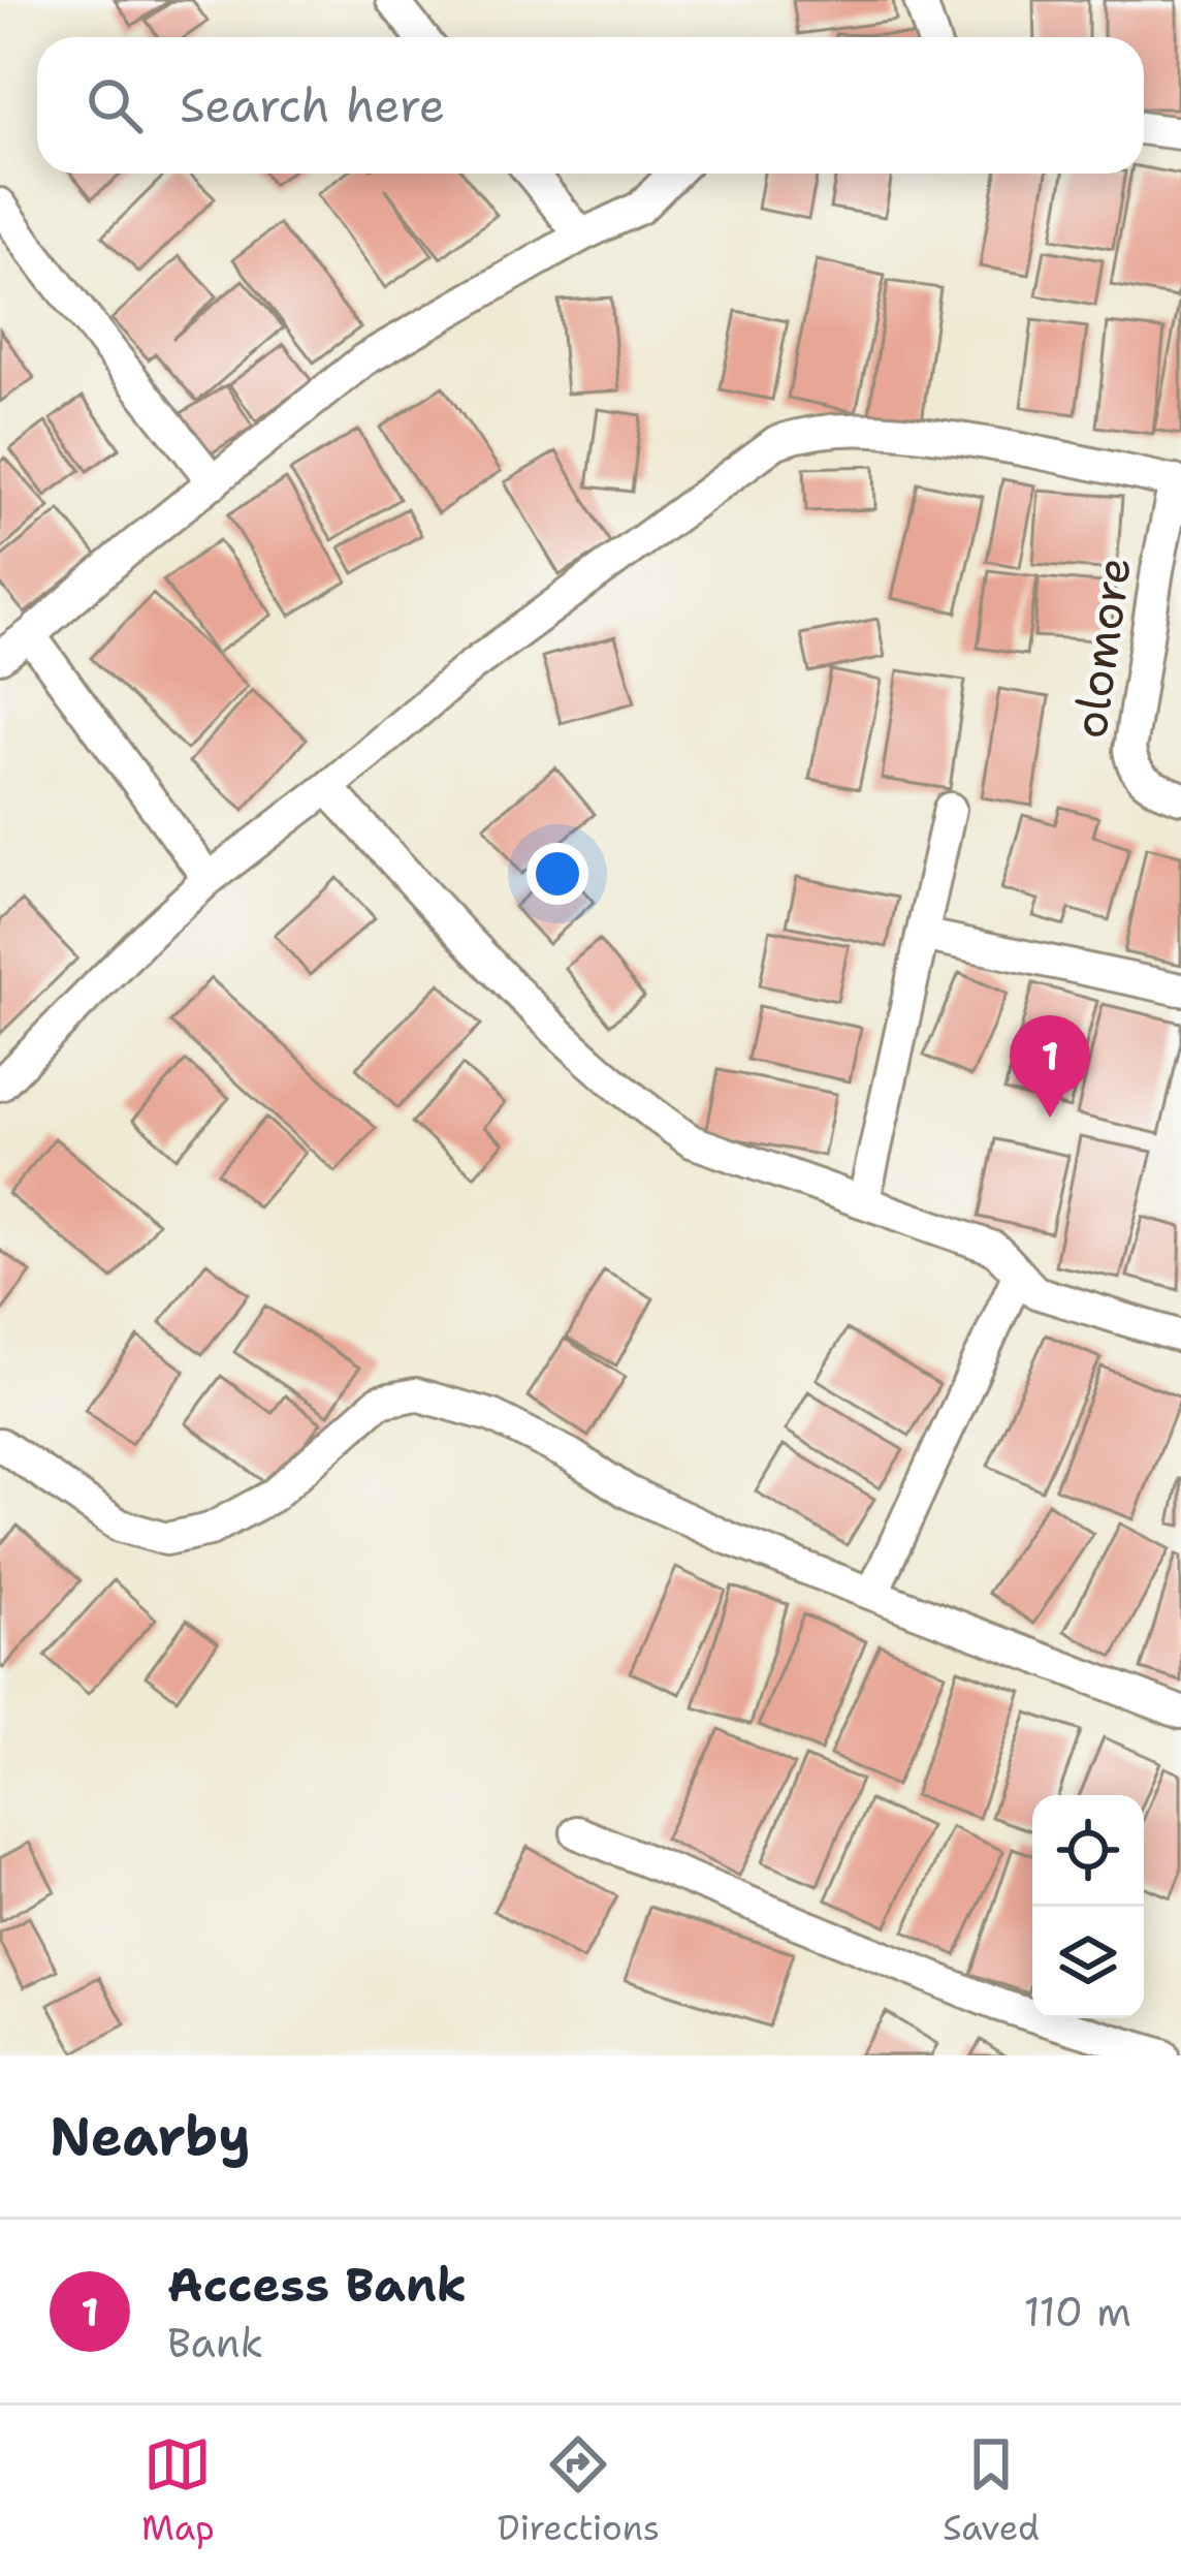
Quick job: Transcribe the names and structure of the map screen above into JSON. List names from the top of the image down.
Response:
{
  "streets": {
    "street": ["olomore"]
  },
  "page": {
    "search": "Search here",
    "pins": "1",
    "heading": "Nearby",
    "list": [
      {
        "mark": "1",
        "name": "Access Bank",
        "note": "Bank",
        "value": "110 m"
      }
    ],
    "nav": ["Map", "Directions", "Saved"]
  }
}
